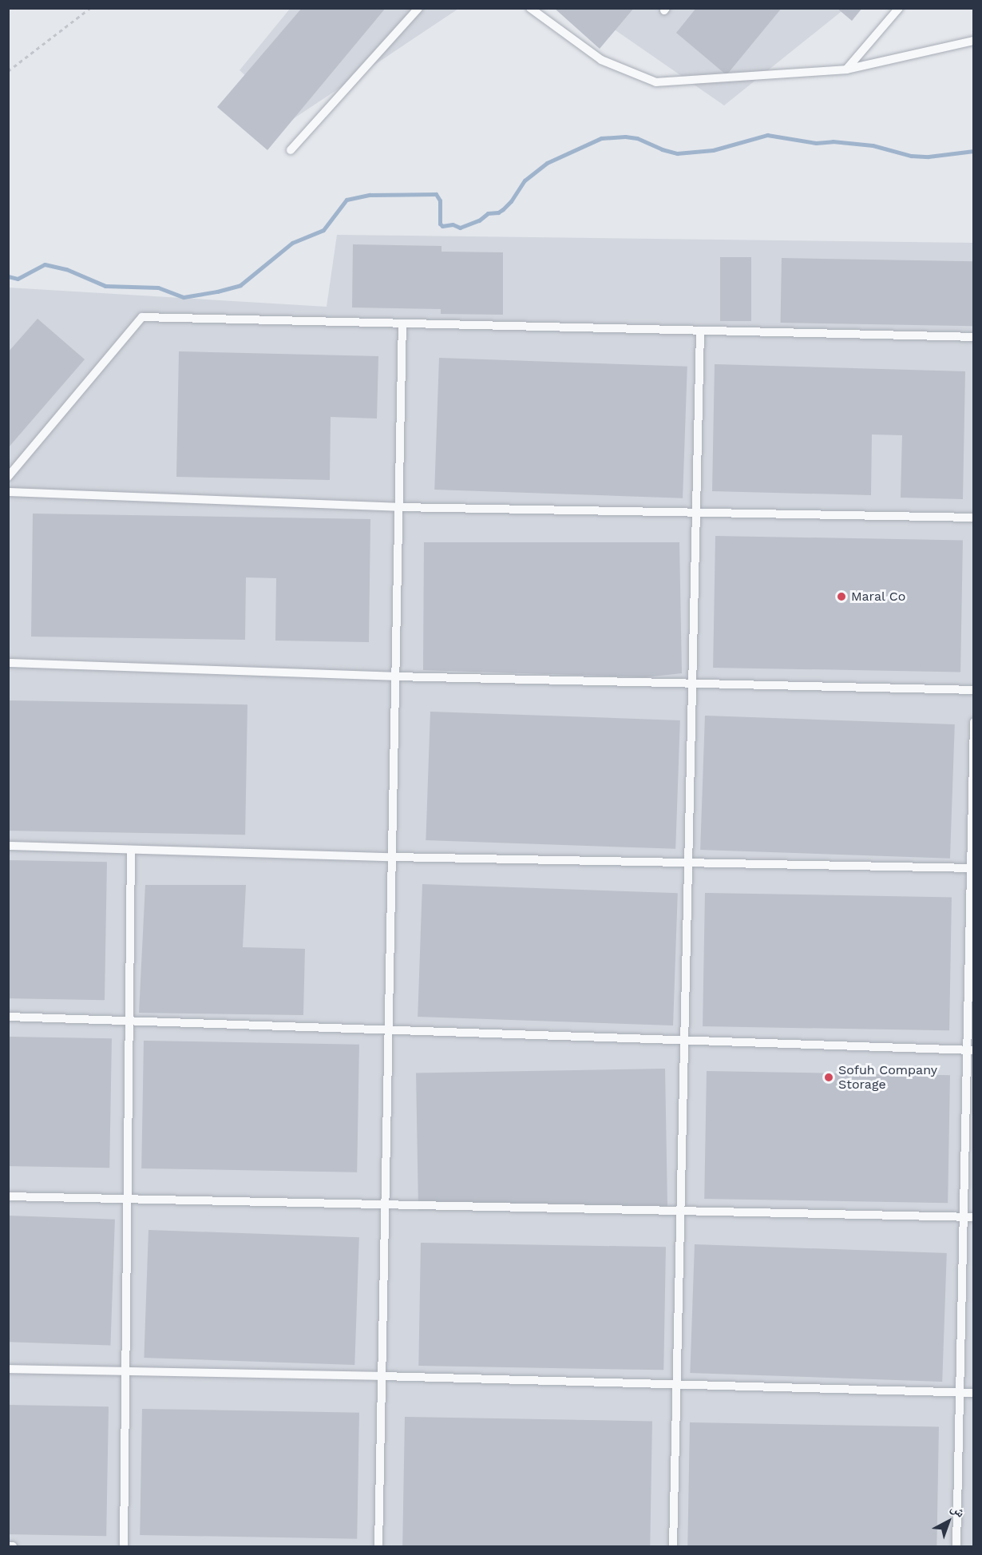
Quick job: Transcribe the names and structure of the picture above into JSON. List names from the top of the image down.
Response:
{
  "places": ["Maral Co", "Sofuh Company Storage"],
  "north": "top right"
}
